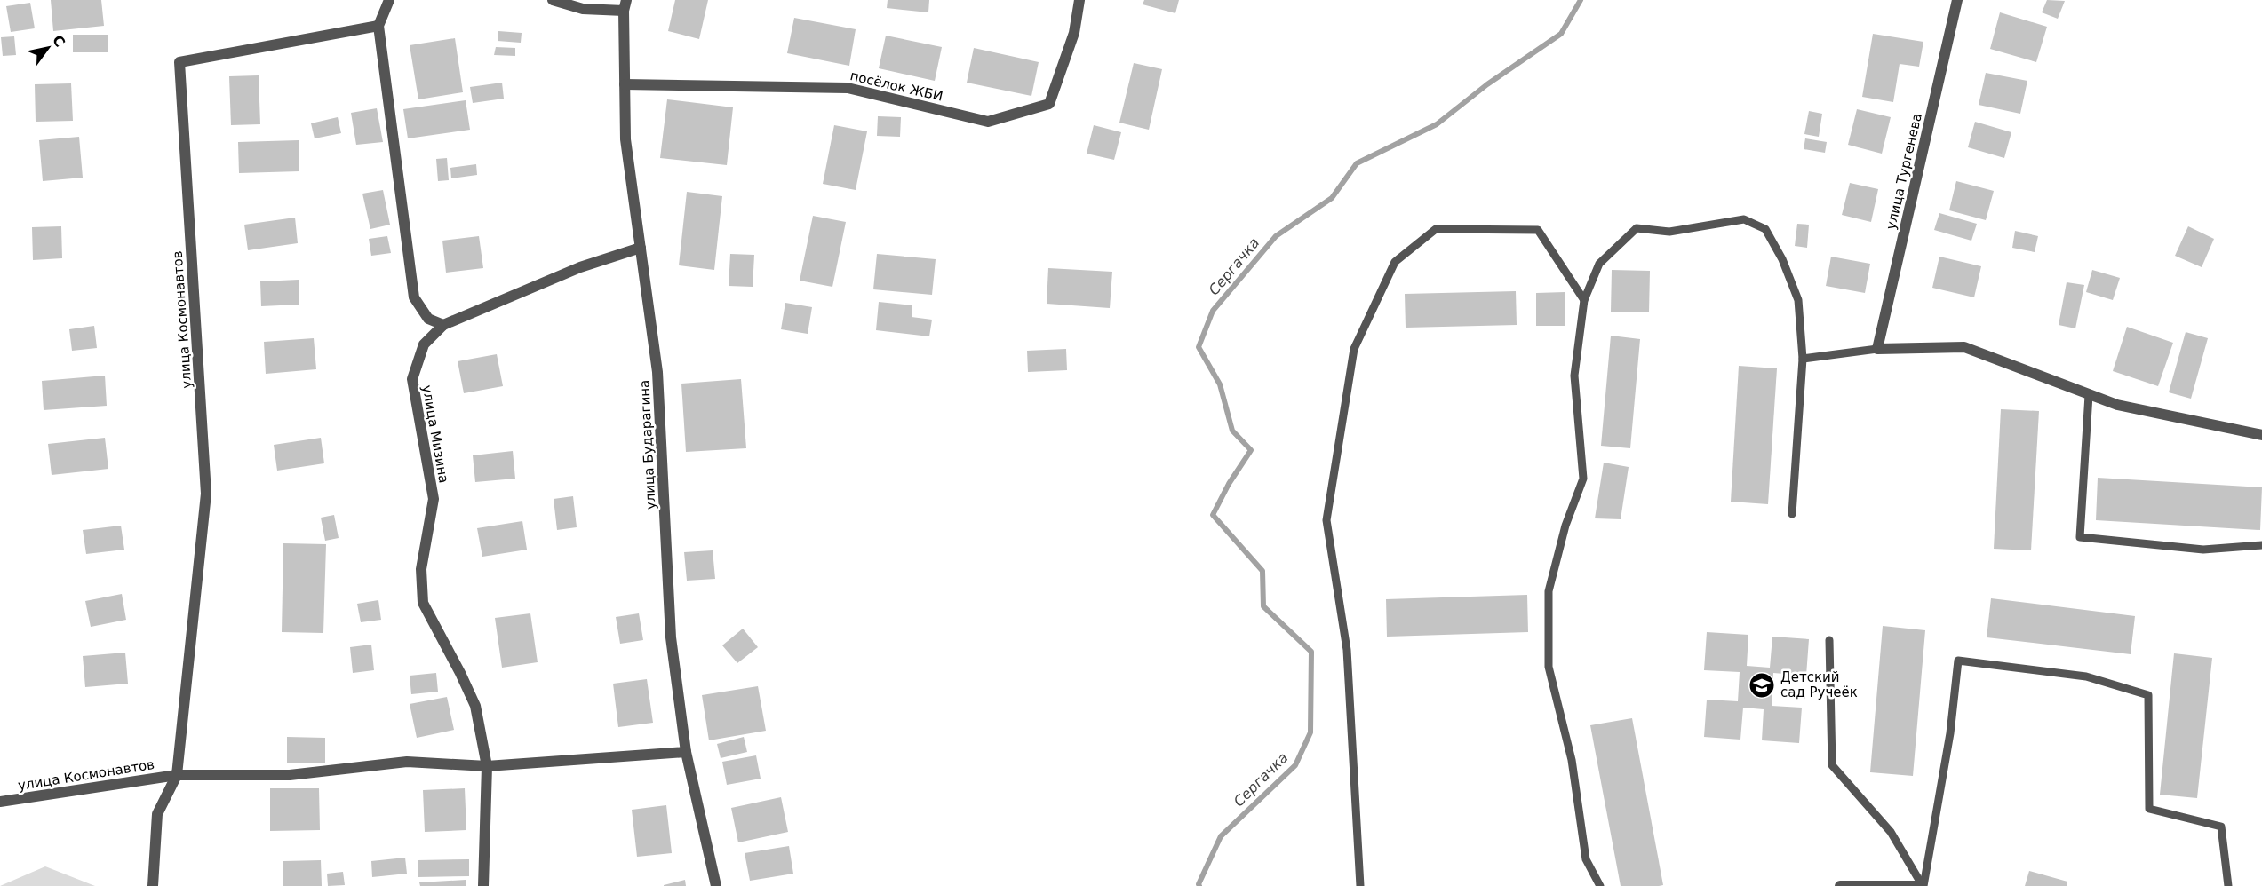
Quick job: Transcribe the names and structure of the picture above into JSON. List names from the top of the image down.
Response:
{
  "streets": {
    "street": [
      "посёлок ЖБИ",
      "улица Тургенева",
      "улица Космонавтов",
      "улица Мизина",
      "улица Бударагина"
    ]
  },
  "crossings": [
    ["посёлок ЖБИ", "улица Бударагина"]
  ],
  "water": ["Сергачка"],
  "places": {
    "school or university": ["Детский сад Ручеёк"]
  },
  "north": "top right"
}
